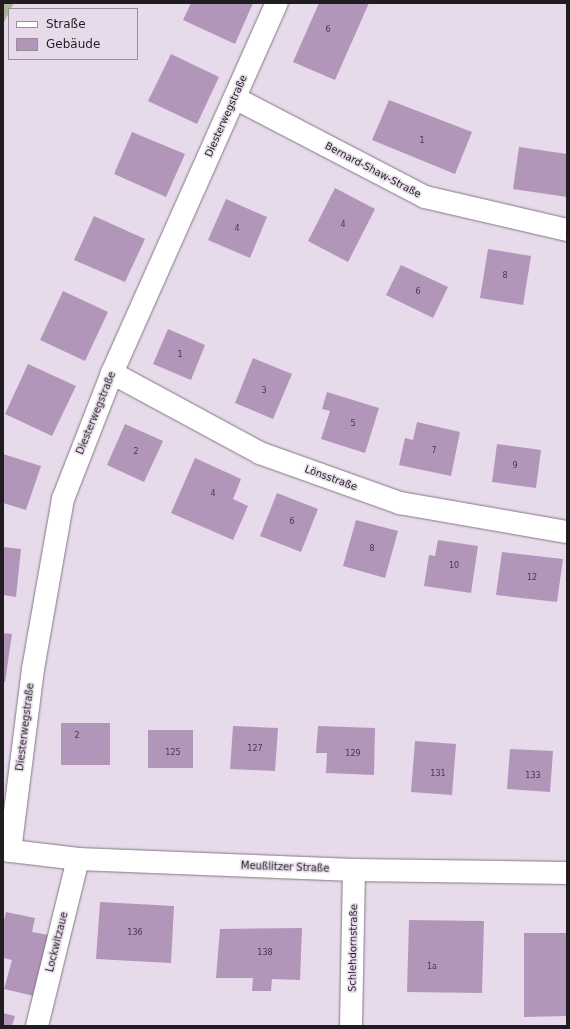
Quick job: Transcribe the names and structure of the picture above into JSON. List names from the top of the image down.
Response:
{
  "streets": {
    "street": [
      "Diesterwegstraße",
      "Bernard-Shaw-Straße",
      "Lönsstraße",
      "Meußlitzer Straße",
      "Lockwitzaue",
      "Schlehdornstraße"
    ]
  },
  "crossings": [
    ["Diesterwegstraße", "Bernard-Shaw-Straße"],
    ["Diesterwegstraße", "Lönsstraße"],
    ["Diesterwegstraße", "Meußlitzer Straße"],
    ["Meußlitzer Straße", "Lockwitzaue"],
    ["Meußlitzer Straße", "Schlehdornstraße"]
  ],
  "house_numbers": [
    "6",
    "1",
    "4",
    "4",
    "8",
    "6",
    "1",
    "3",
    "5",
    "7",
    "2",
    "9",
    "4",
    "6",
    "8",
    "10",
    "12",
    "2",
    "127",
    "125",
    "129",
    "131",
    "133",
    "136",
    "138",
    "1a"
  ],
  "legend": ["Straße", "Gebäude"]
}
